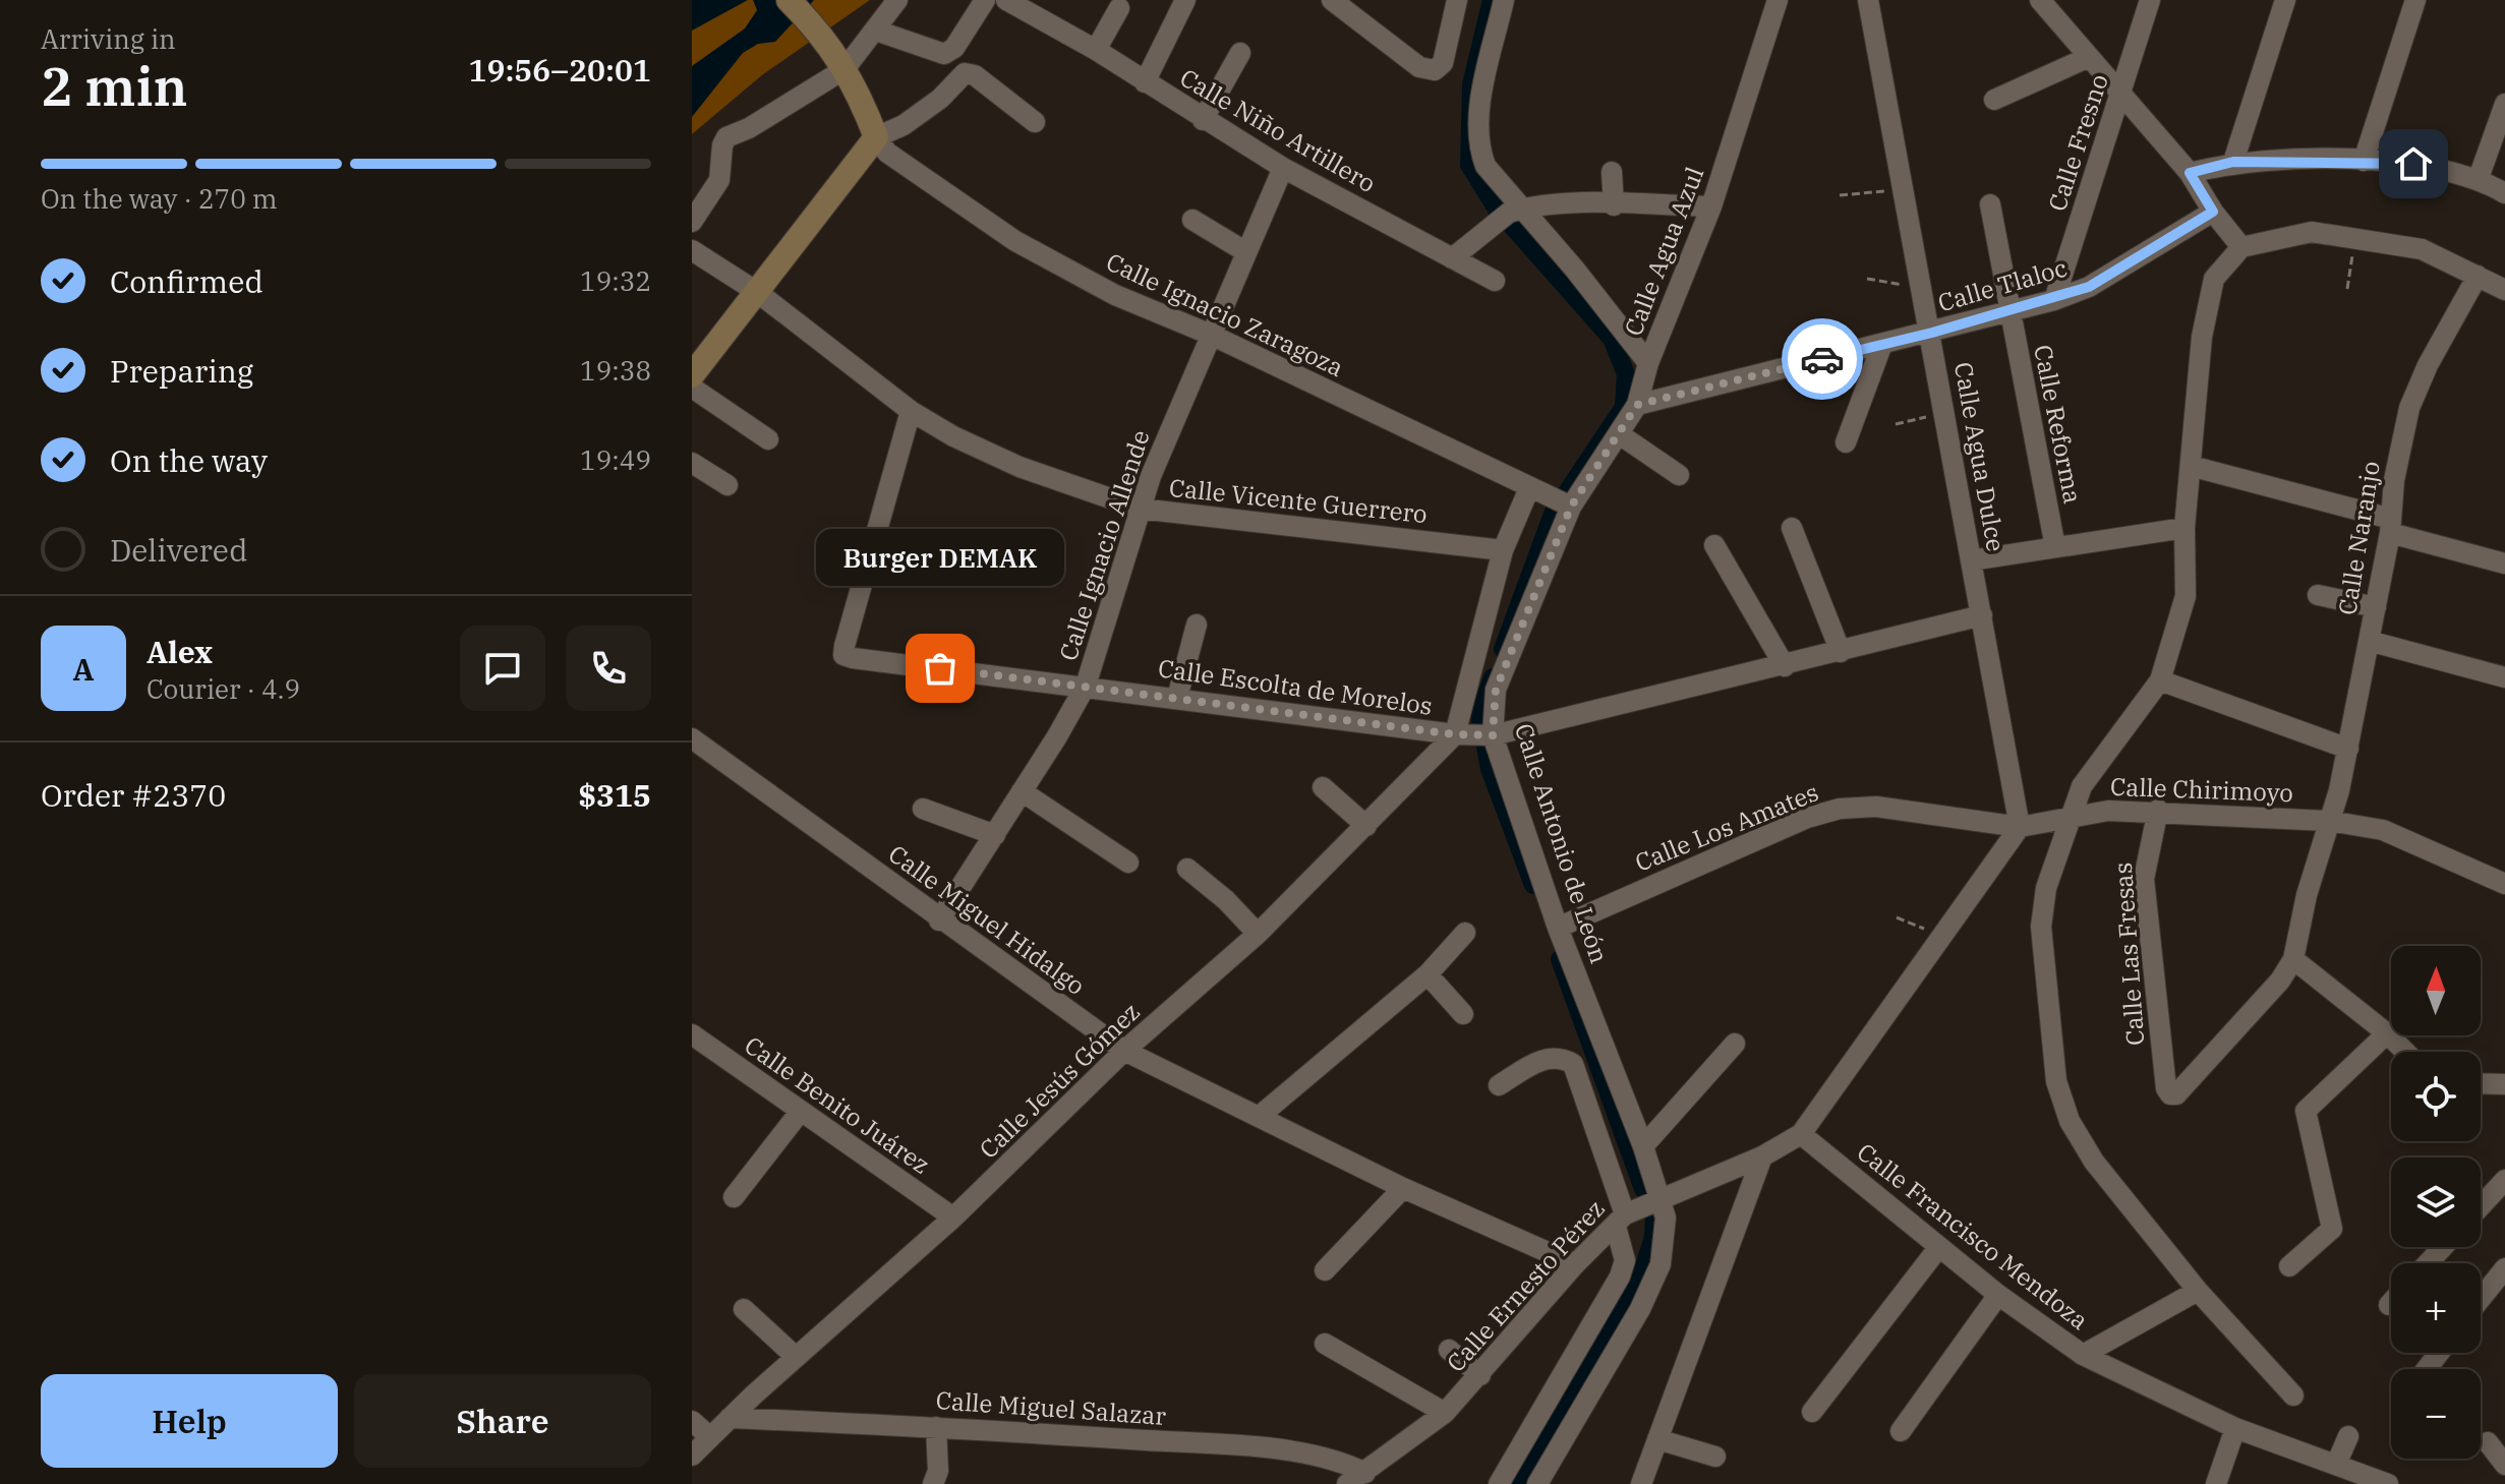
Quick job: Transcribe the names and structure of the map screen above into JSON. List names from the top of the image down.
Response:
{
  "streets": {
    "street": [
      "Calle Niño Artillero",
      "Calle Fresno",
      "Calle Agua Azul",
      "Calle Tlaloc",
      "Calle Ignacio Zaragoza",
      "Calle Reforma",
      "Calle Agua Dulce",
      "Calle Vicente Guerrero",
      "Calle Naranjo",
      "Calle Ignacio Allende",
      "Calle Escolta de Morelos",
      "Calle Chirimoyo",
      "Calle Los Amates",
      "Calle Antonio de León",
      "Calle Miguel Hidalgo",
      "Calle Las Fresas",
      "Calle Jesús Gómez",
      "Calle Benito Juárez",
      "Calle Francisco Mendoza",
      "Calle Ernesto Pérez",
      "Calle Miguel Salazar"
    ]
  },
  "crossings": [
    ["Calle Niño Artillero", "Calle Ignacio Allende"],
    ["Calle Fresno", "Calle Tlaloc"],
    ["Calle Agua Azul", "Calle Tlaloc"],
    ["Calle Agua Azul", "Calle Ignacio Zaragoza"],
    ["Calle Agua Azul", "Calle Antonio de León"],
    ["Calle Tlaloc", "Calle Reforma"],
    ["Calle Tlaloc", "Calle Agua Dulce"],
    ["Calle Ignacio Zaragoza", "Calle Ignacio Allende"],
    ["Calle Ignacio Zaragoza", "Calle Antonio de León"],
    ["Calle Agua Dulce", "Calle Escolta de Morelos"],
    ["Calle Agua Dulce", "Calle Chirimoyo"],
    ["Calle Agua Dulce", "Calle Los Amates"],
    ["Calle Vicente Guerrero", "Calle Ignacio Allende"],
    ["Calle Vicente Guerrero", "Calle Escolta de Morelos"],
    ["Calle Naranjo", "Calle Chirimoyo"],
    ["Calle Naranjo", "Calle Las Fresas"],
    ["Calle Ignacio Allende", "Calle Escolta de Morelos"],
    ["Calle Ignacio Allende", "Calle Miguel Hidalgo"],
    ["Calle Escolta de Morelos", "Calle Antonio de León"],
    ["Calle Escolta de Morelos", "Calle Jesús Gómez"],
    ["Calle Chirimoyo", "Calle Los Amates"],
    ["Calle Chirimoyo", "Calle Las Fresas"],
    ["Calle Los Amates", "Calle Antonio de León"],
    ["Calle Antonio de León", "Calle Jesús Gómez"],
    ["Calle Antonio de León", "Calle Ernesto Pérez"],
    ["Calle Miguel Hidalgo", "Calle Jesús Gómez"],
    ["Calle Miguel Hidalgo", "Calle Ernesto Pérez"],
    ["Calle Jesús Gómez", "Calle Benito Juárez"],
    ["Calle Jesús Gómez", "Calle Miguel Salazar"],
    ["Calle Francisco Mendoza", "Calle Ernesto Pérez"],
    ["Calle Ernesto Pérez", "Calle Miguel Salazar"]
  ],
  "places": ["Burger DEMAK"],
  "north": "top",
  "page": {
    "heading": ["2 min", "Arriving in", "19:56–20:01"],
    "panel": [
      "Alex",
      "Courier · 4.9",
      "Order #2370",
      "$315"
    ],
    "bar": "On the way · 270 m",
    "list": [
      ["Confirmed", "19:32"],
      ["Preparing", "19:38"],
      ["On the way", "19:49"],
      "Delivered"
    ],
    "bubble": "Burger DEMAK",
    "round": "A",
    "map_buttons": ["+", "−"],
    "buttons": ["Help", "Share"]
  }
}
